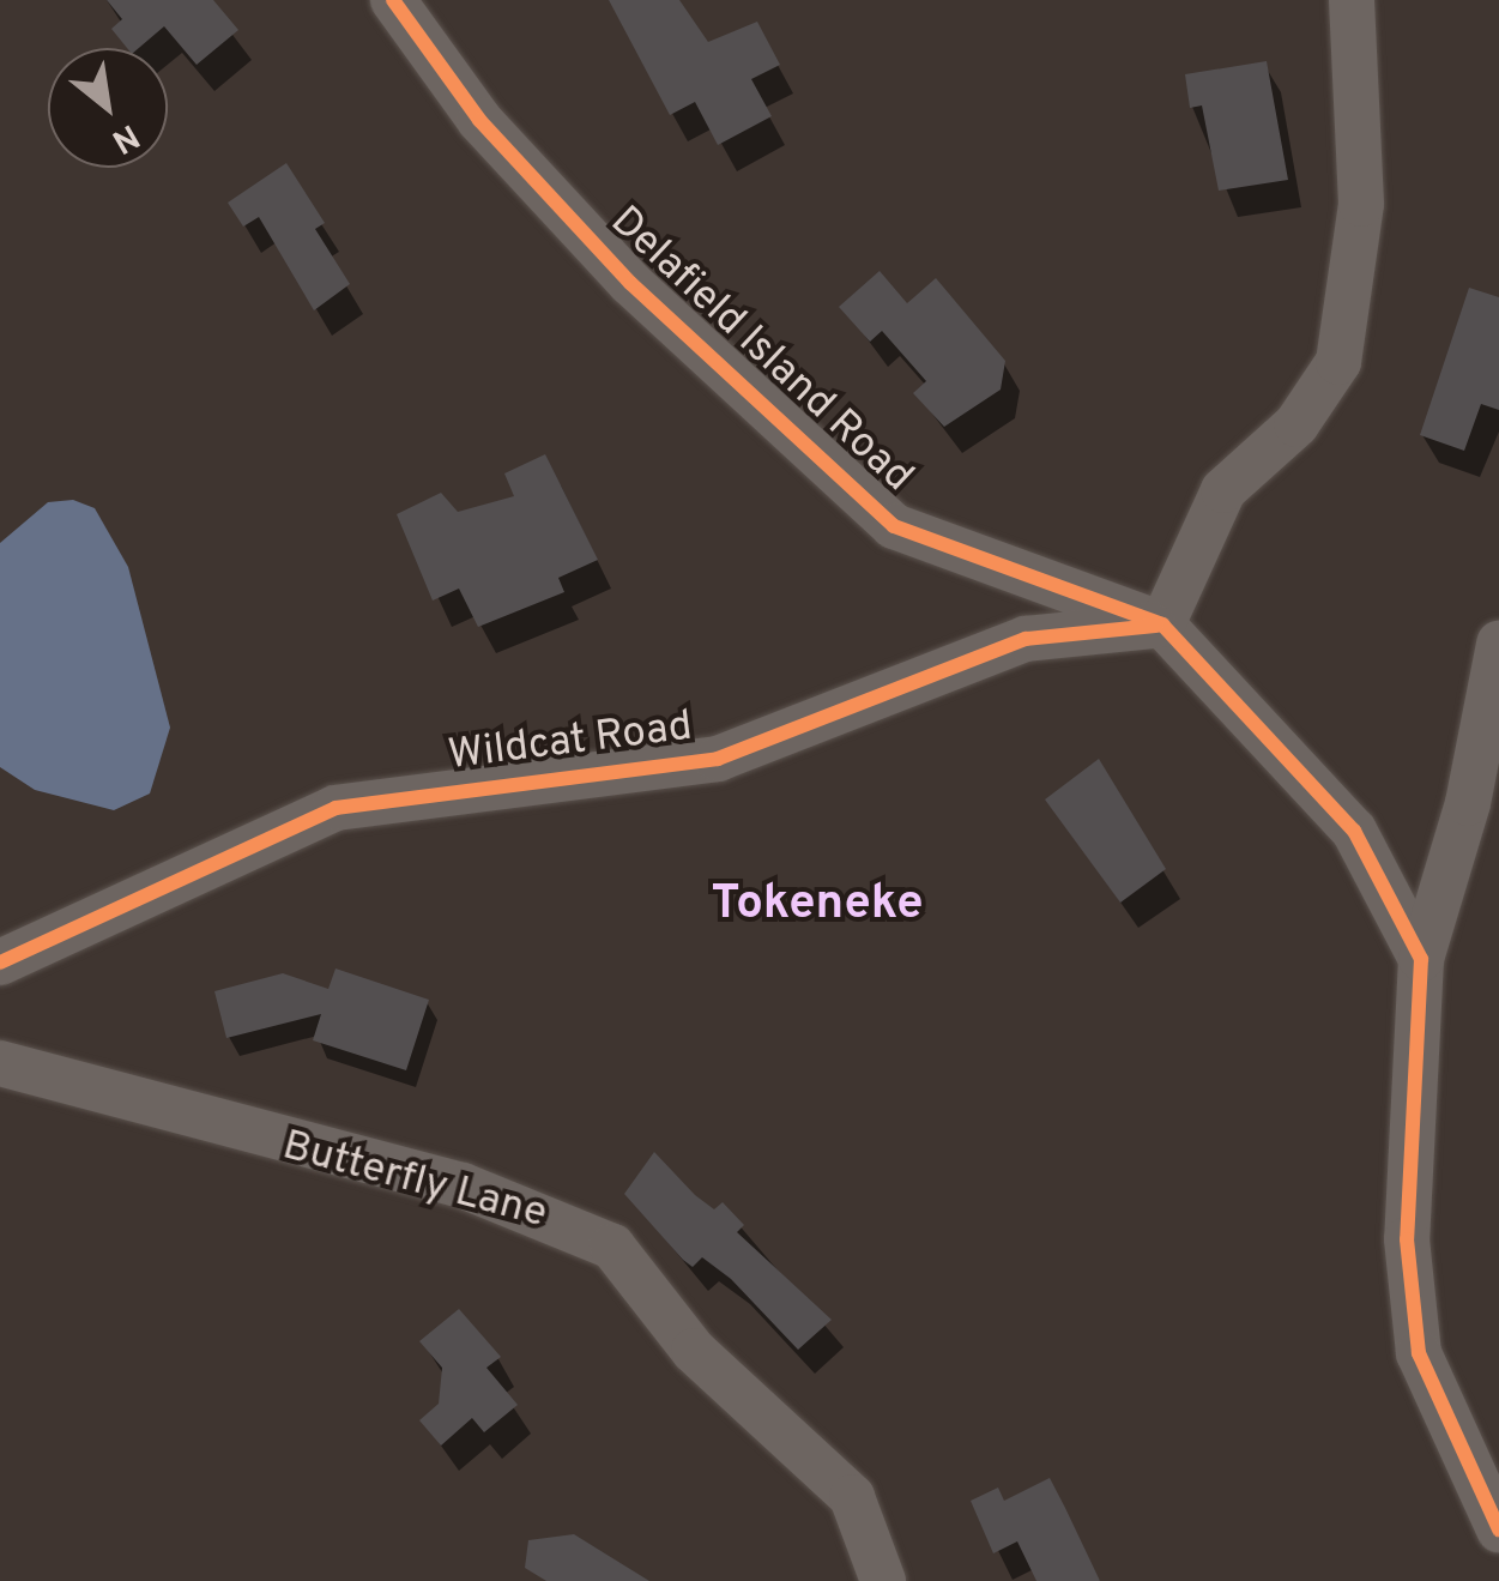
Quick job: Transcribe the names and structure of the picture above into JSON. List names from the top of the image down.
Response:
{
  "streets": {
    "street": ["Delafield Island Road", "Wildcat Road", "Butterfly Lane"]
  },
  "crossings": [
    ["Delafield Island Road", "Wildcat Road"]
  ],
  "districts": ["Tokeneke"],
  "north": "bottom right"
}
